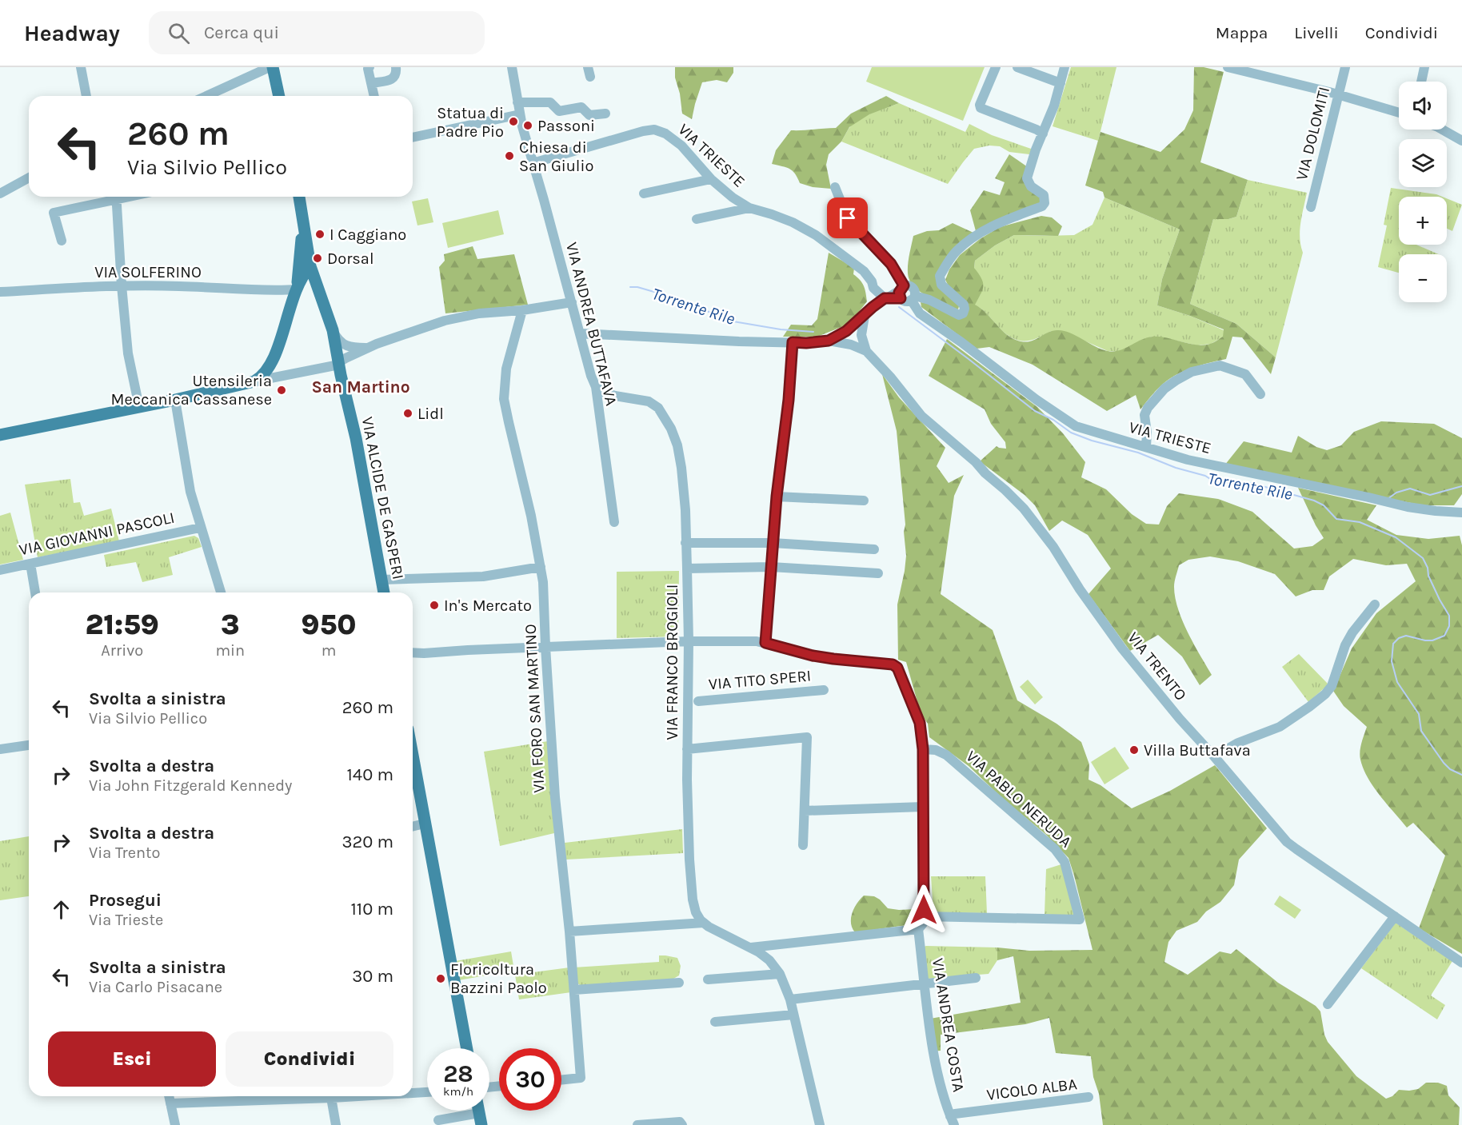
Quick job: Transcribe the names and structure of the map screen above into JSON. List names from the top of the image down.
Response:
{
  "streets": {
    "main road": ["VIA ALCIDE DE GASPERI"],
    "street": [
      "VIA DOLOMITI",
      "VIA TRIESTE",
      "VIA SOLFERINO",
      "VIA ANDREA BUTTAFAVA",
      "VIA GIOVANNI PASCOLI",
      "VIA FRANCO BROGIOLI",
      "VIA TRENTO",
      "VIA TITO SPERI",
      "VIA FORO SAN MARTINO",
      "VIA PABLO NERUDA",
      "VIA ANDREA COSTA",
      "VICOLO ALBA"
    ]
  },
  "crossings": [
    ["VIA TRIESTE", "VIA ANDREA BUTTAFAVA"],
    ["VIA TRIESTE", "VIA TRENTO"],
    ["VIA ANDREA BUTTAFAVA", "VIA FRANCO BROGIOLI"],
    ["VIA ANDREA BUTTAFAVA", "VIA TRENTO"],
    ["VIA FRANCO BROGIOLI", "VIA TITO SPERI"],
    ["VIA ANDREA COSTA", "VICOLO ALBA"]
  ],
  "districts": ["San Martino"],
  "water": ["Torrente Rile"],
  "places": [
    "Statua di Padre Pio",
    "Passoni",
    "Chiesa di San Giulio",
    "I Caggiano",
    "Dorsal",
    "Utensileria Meccanica Cassanese",
    "Lidl",
    "In's Mercato",
    "Villa Buttafava",
    "Floricoltura Bazzini Paolo"
  ],
  "page": {
    "header": "Headway",
    "search": "Cerca qui",
    "nav": ["Mappa", "Livelli", "Condividi"],
    "map_buttons": ["+", "−"],
    "turn": ["260 m", "Via Silvio Pellico"],
    "eta": [
      "21:59",
      "Arrivo",
      "3",
      "min",
      "950",
      "m"
    ],
    "list": [
      {
        "name": "Svolta a sinistra",
        "note": "Via Silvio Pellico",
        "value": "260 m"
      },
      {
        "name": "Svolta a destra",
        "note": "Via John Fitzgerald Kennedy",
        "value": "140 m"
      },
      {
        "name": "Svolta a destra",
        "note": "Via Trento",
        "value": "320 m"
      },
      {
        "name": "Prosegui",
        "note": "Via Trieste",
        "value": "110 m"
      },
      {
        "name": "Svolta a sinistra",
        "note": "Via Carlo Pisacane",
        "value": "30 m"
      }
    ],
    "buttons": ["Esci", "Condividi"],
    "speed": "28 km/h",
    "limit": "30"
  }
}
